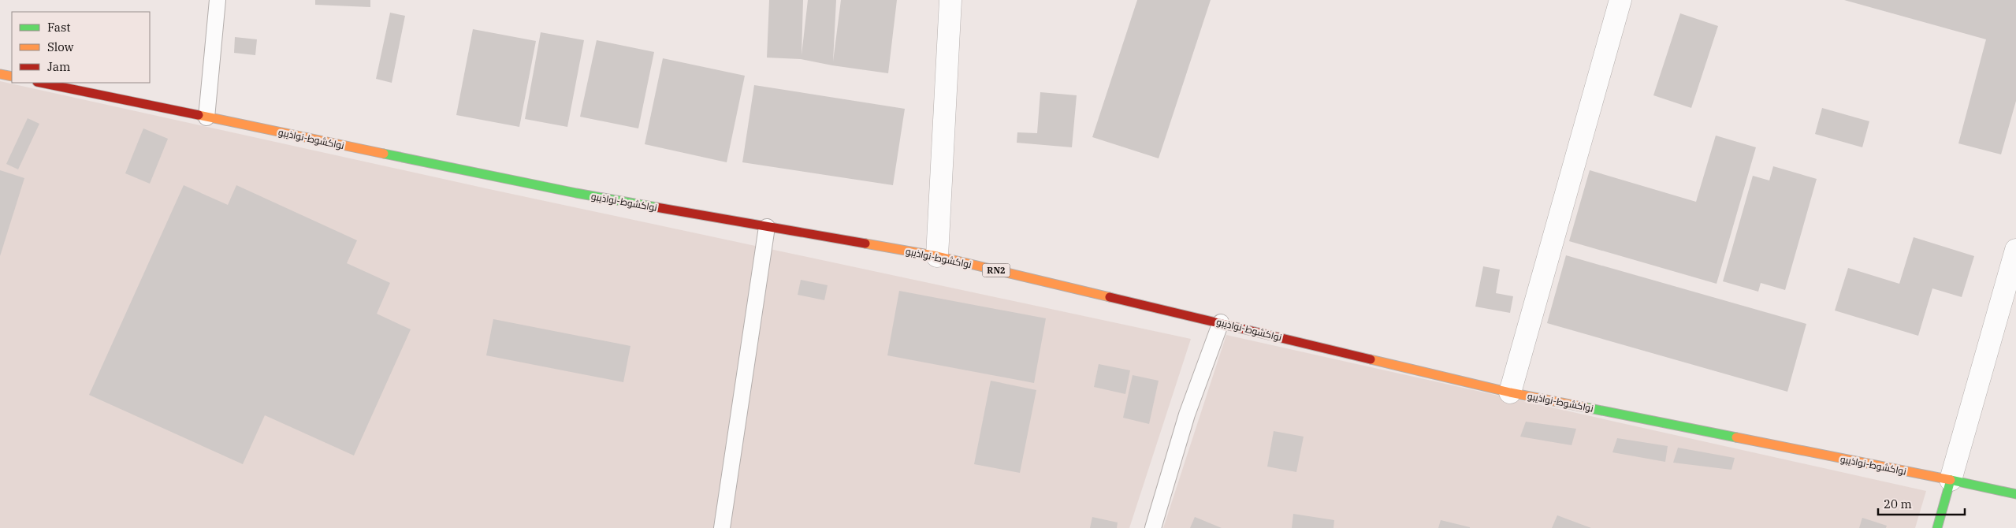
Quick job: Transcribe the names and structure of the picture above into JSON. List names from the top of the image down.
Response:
{
  "streets": {
    "main road": ["نواكشوط-نواذيبو", "RN2"]
  },
  "crossings": [
    ["نواكشوط-نواذيبو", "RN2"]
  ],
  "legend": ["Fast", "Slow", "Jam"],
  "scale_bar": "20 m"
}
